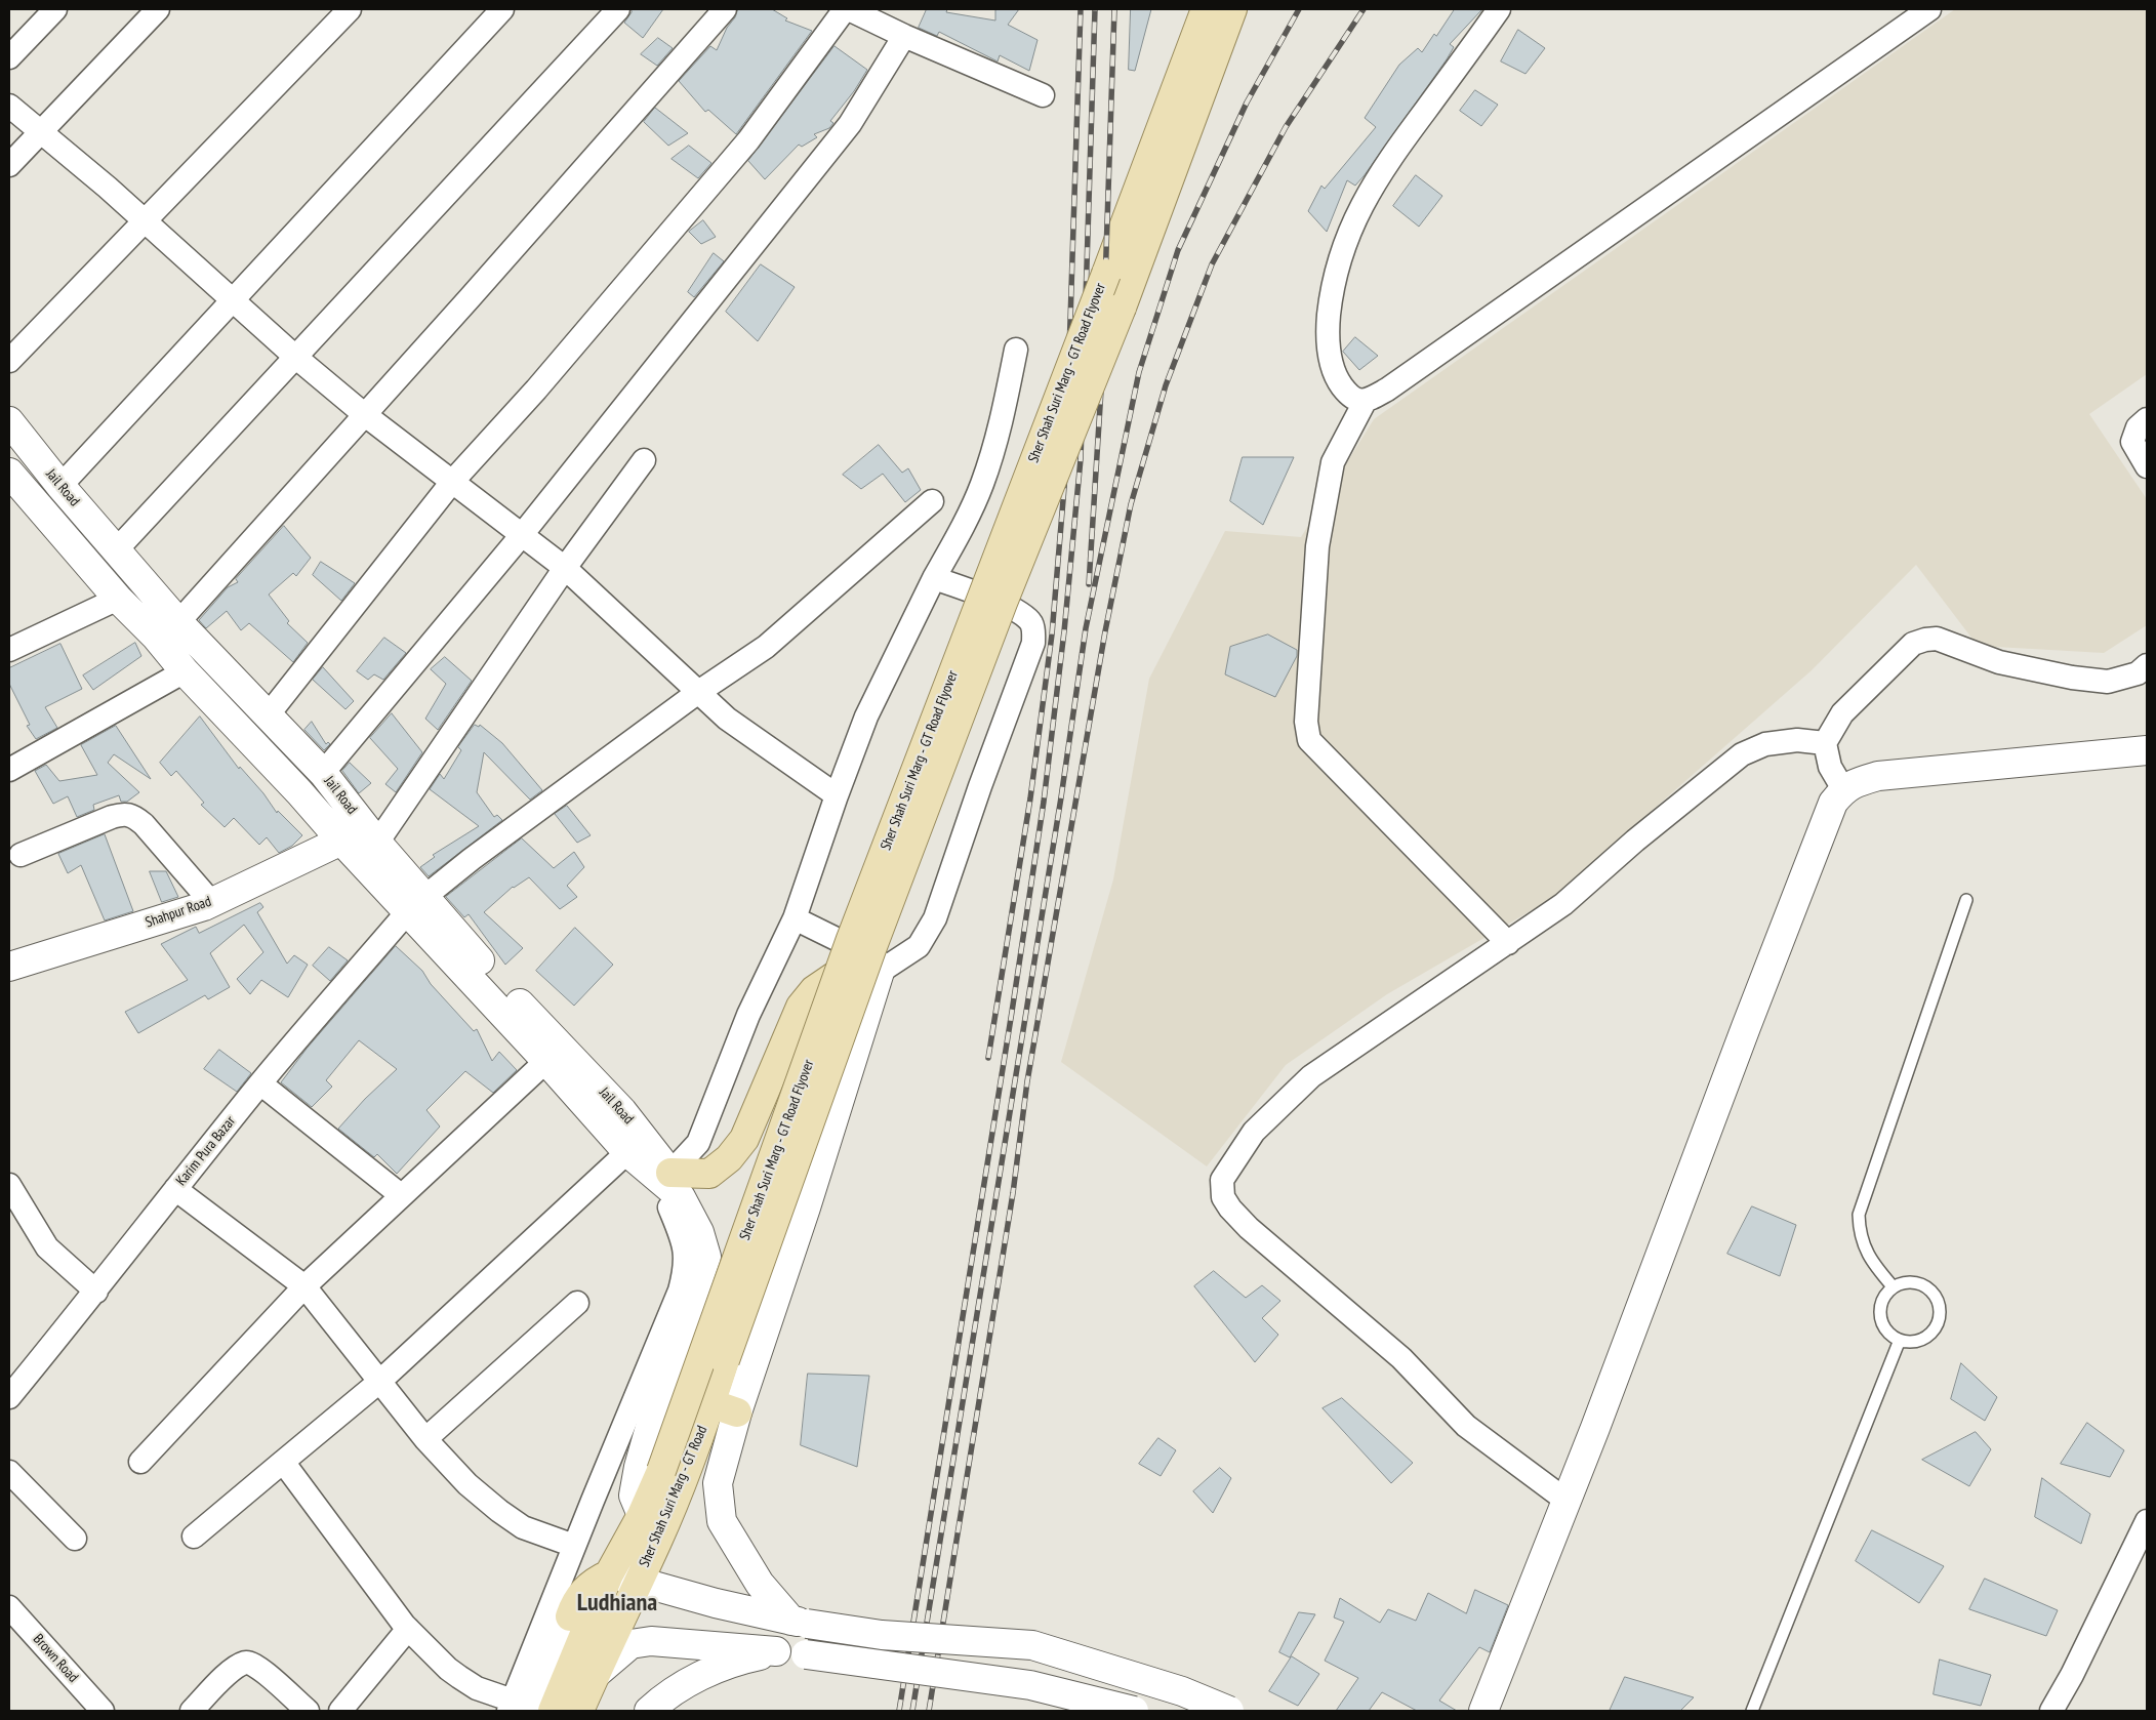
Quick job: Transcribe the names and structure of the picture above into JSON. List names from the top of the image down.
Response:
{
  "streets": {
    "main road": ["Sher Shah Suri Marg - GT Road Flyover", "Sher Shah Suri Marg - GT Road"],
    "street": [
      "Jail Road",
      "Shahpur Road",
      "Karim Pura Bazar",
      "Brown Road"
    ]
  },
  "crossings": [
    ["Sher Shah Suri Marg - GT Road Flyover", "Sher Shah Suri Marg - GT Road"],
    ["Jail Road", "Shahpur Road"],
    ["Jail Road", "Karim Pura Bazar"]
  ],
  "districts": ["Ludhiana"]
}
